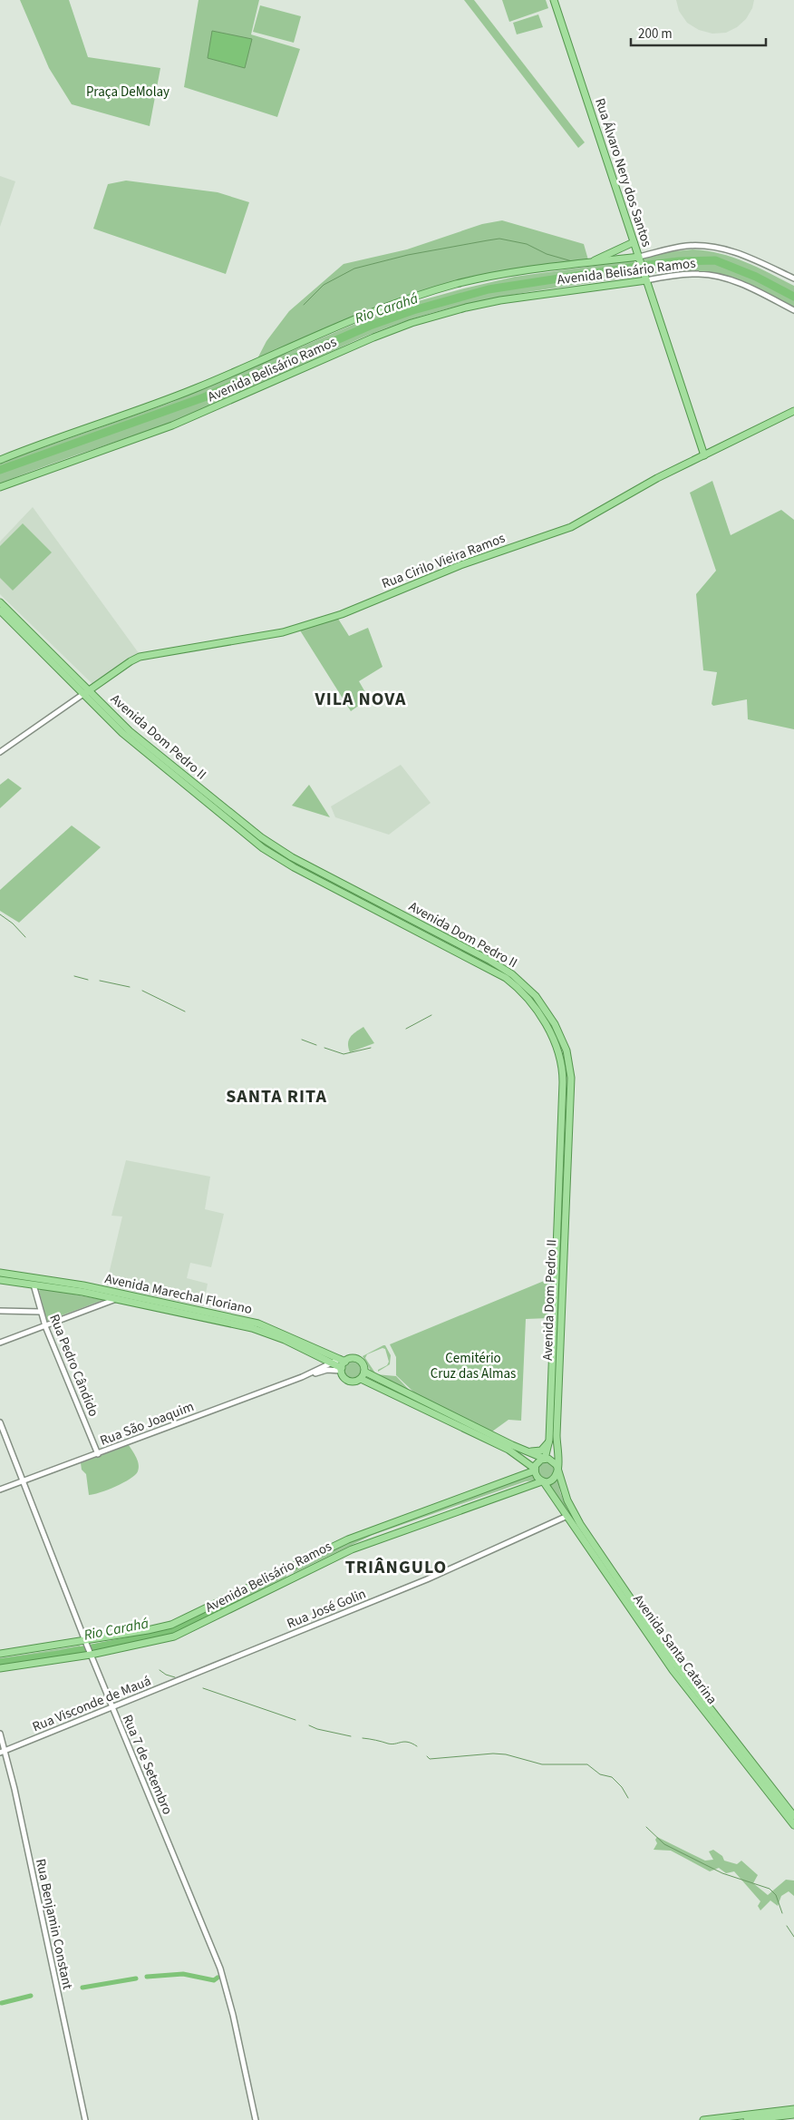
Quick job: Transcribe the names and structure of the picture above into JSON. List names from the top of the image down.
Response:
{
  "streets": {
    "main road": [
      "Rua Álvaro Nery dos Santos",
      "Avenida Belisário Ramos",
      "Rua Cirilo Vieira Ramos",
      "Avenida Dom Pedro II",
      "Avenida Marechal Floriano",
      "Avenida Santa Catarina"
    ],
    "street": [
      "Rua Pedro Cândido",
      "Rua São Joaquim",
      "Rua José Golin",
      "Rua Visconde de Mauá",
      "Rua 7 de Setembro",
      "Rua Benjamin Constant"
    ]
  },
  "crossings": [
    ["Rua Álvaro Nery dos Santos", "Avenida Belisário Ramos"],
    ["Rua Álvaro Nery dos Santos", "Rua Cirilo Vieira Ramos"],
    ["Avenida Belisário Ramos", "Avenida Dom Pedro II"],
    ["Avenida Belisário Ramos", "Avenida Santa Catarina"],
    ["Avenida Belisário Ramos", "Rua 7 de Setembro"],
    ["Rua Cirilo Vieira Ramos", "Avenida Dom Pedro II"],
    ["Avenida Dom Pedro II", "Avenida Santa Catarina"],
    ["Avenida Marechal Floriano", "Rua Pedro Cândido"],
    ["Avenida Marechal Floriano", "Rua São Joaquim"],
    ["Rua Pedro Cândido", "Rua São Joaquim"],
    ["Rua São Joaquim", "Rua 7 de Setembro"],
    ["Rua José Golin", "Avenida Santa Catarina"],
    ["Rua José Golin", "Rua Visconde de Mauá"],
    ["Rua Visconde de Mauá", "Rua 7 de Setembro"],
    ["Rua Visconde de Mauá", "Rua Benjamin Constant"]
  ],
  "districts": ["VILA NOVA", "SANTA RITA", "TRIÂNGULO"],
  "water": ["Rio Carahá"],
  "parks": ["Praça DeMolay", "Cemitério Cruz das Almas"],
  "scale_bar": "200 m"
}
